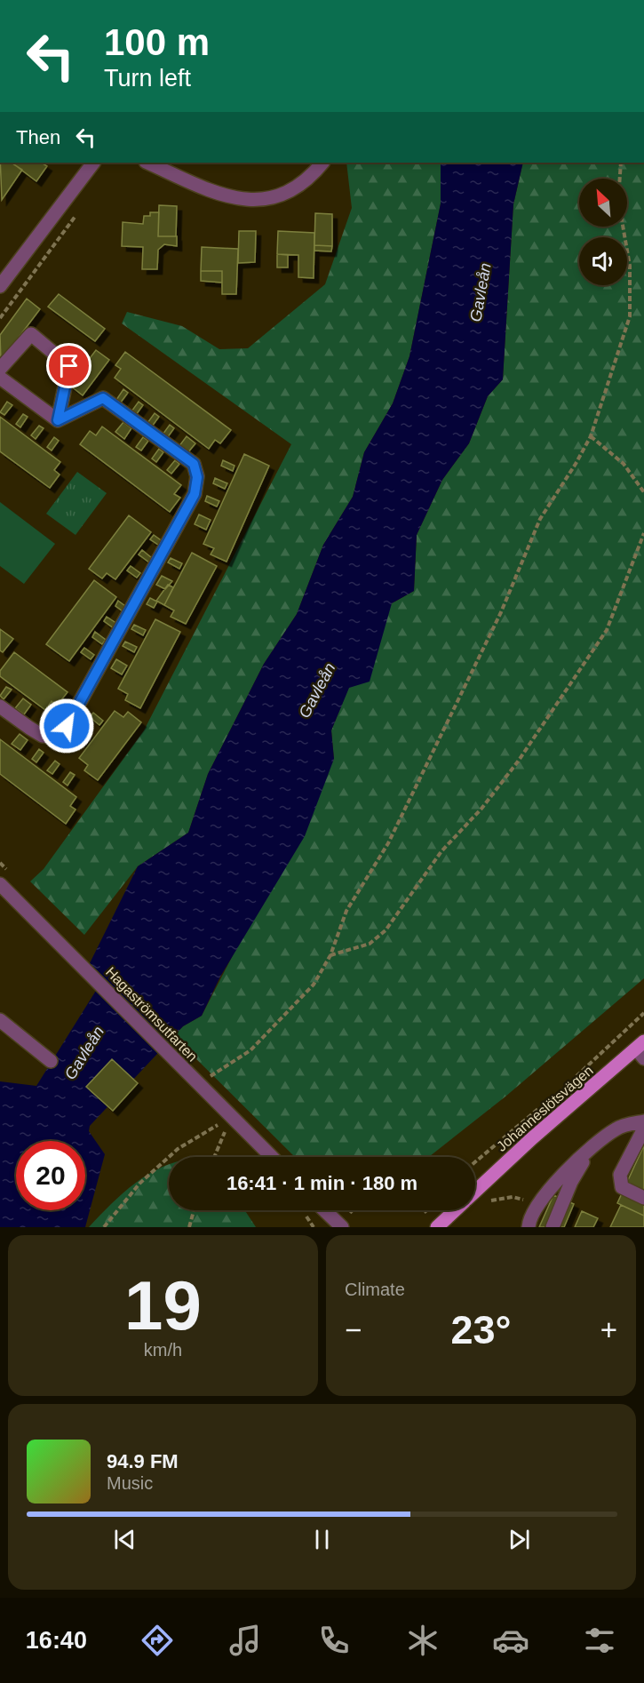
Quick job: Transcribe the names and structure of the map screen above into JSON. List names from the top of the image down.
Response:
{
  "streets": {
    "main road": ["Johanneslötsvägen"],
    "street": ["Hagaströmsutfarten"]
  },
  "water": ["Gavleån"],
  "north": "top left",
  "page": {
    "turn": ["100 m", "Turn left"],
    "then": "Then",
    "limit": "20",
    "trip": "16:41 · 1 min · 180 m",
    "tile": [
      ["19", "km/h"],
      "Climate"
    ],
    "heat": ["−", "23°", "+"],
    "song": ["94.9 FM", "Music"],
    "tabs": "16:40"
  }
}
